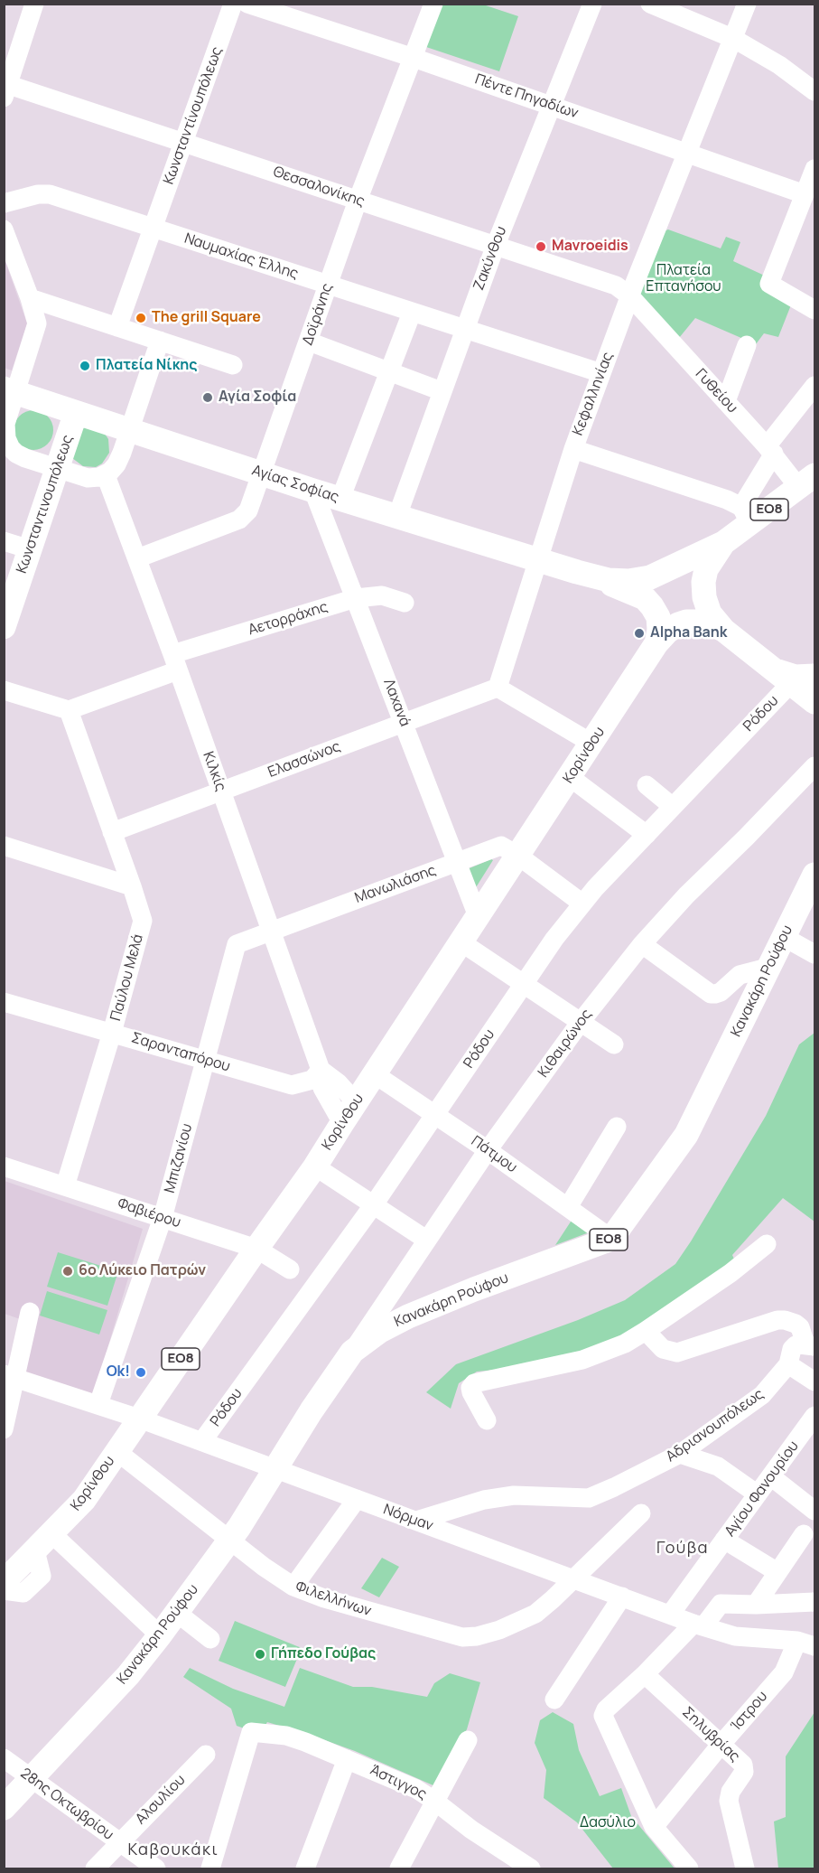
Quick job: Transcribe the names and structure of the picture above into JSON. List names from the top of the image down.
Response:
{
  "streets": {
    "main road": [
      "Αγίας Σοφίας",
      "Κωνσταντινουπόλεως",
      "ΕΟ8",
      "Ρόδου",
      "Κορίνθου",
      "Κανακάρη Ρούφου"
    ],
    "street": [
      "Πέντε Πηγαδίων",
      "Κωνσταντίνουπόλεως",
      "Θεσσαλονίκης",
      "Ναυμαχίας Έλλης",
      "Ζακύνθου",
      "Δοϊράνης",
      "Γυθείου",
      "Κεφαλληνίας",
      "Αετορράχης",
      "Λαχανά",
      "Ελασσώνος",
      "Κιλκίς",
      "Μανωλιάσης",
      "Παύλου Μελά",
      "Κιθαιρώνος",
      "Σαρανταπόρου",
      "Πάτμου",
      "Μπιζανίου",
      "Φαβιέρου",
      "Αδριανουπόλεως",
      "Αγίου Φανουρίου",
      "Νόρμαν",
      "Φιλελλήνων",
      "Ίστρου",
      "Σηλυβρίας",
      "Άστιγγος",
      "Αλσυλίου",
      "28ης Οκτωβρίου"
    ]
  },
  "crossings": [
    ["Πέντε Πηγαδίων", "Ζακύνθου"],
    ["Πέντε Πηγαδίων", "Δοϊράνης"],
    ["Πέντε Πηγαδίων", "Κεφαλληνίας"],
    ["Κωνσταντίνουπόλεως", "Θεσσαλονίκης"],
    ["Κωνσταντίνουπόλεως", "Ναυμαχίας Έλλης"],
    ["Θεσσαλονίκης", "Ζακύνθου"],
    ["Θεσσαλονίκης", "Δοϊράνης"],
    ["Θεσσαλονίκης", "Γυθείου"],
    ["Θεσσαλονίκης", "Κεφαλληνίας"],
    ["Ναυμαχίας Έλλης", "Ζακύνθου"],
    ["Ναυμαχίας Έλλης", "Δοϊράνης"],
    ["Ναυμαχίας Έλλης", "Κεφαλληνίας"],
    ["Ζακύνθου", "Αγίας Σοφίας"],
    ["Δοϊράνης", "Αγίας Σοφίας"],
    ["Δοϊράνης", "Κιλκίς"],
    ["Γυθείου", "Κεφαλληνίας"],
    ["Γυθείου", "ΕΟ8"],
    ["Κεφαλληνίας", "Αγίας Σοφίας"],
    ["Κεφαλληνίας", "Ελασσώνος"],
    ["Αγίας Σοφίας", "Κωνσταντινουπόλεως"],
    ["Αγίας Σοφίας", "Λαχανά"],
    ["ΕΟ8", "Ρόδου"],
    ["ΕΟ8", "Κορίνθου"],
    ["Αετορράχης", "Λαχανά"],
    ["Αετορράχης", "Κιλκίς"],
    ["Αετορράχης", "Παύλου Μελά"],
    ["Λαχανά", "Κορίνθου"],
    ["Λαχανά", "Ελασσώνος"],
    ["Λαχανά", "Μανωλιάσης"],
    ["Ρόδου", "Μανωλιάσης"],
    ["Ρόδου", "Πάτμου"],
    ["Ρόδου", "Νόρμαν"],
    ["Κορίνθου", "Κιλκίς"],
    ["Κορίνθου", "Μανωλιάσης"],
    ["Κορίνθου", "Πάτμου"],
    ["Κορίνθου", "Φαβιέρου"],
    ["Κορίνθου", "Νόρμαν"],
    ["Κορίνθου", "Φιλελλήνων"],
    ["Ελασσώνος", "Κιλκίς"],
    ["Ελασσώνος", "Παύλου Μελά"],
    ["Κιλκίς", "Μανωλιάσης"],
    ["Κιλκίς", "Σαρανταπόρου"],
    ["Κιλκίς", "Μπιζανίου"],
    ["Μανωλιάσης", "Μπιζανίου"],
    ["Παύλου Μελά", "Σαρανταπόρου"],
    ["Παύλου Μελά", "Φαβιέρου"],
    ["Κανακάρη Ρούφου", "Κιθαιρώνος"],
    ["Κανακάρη Ρούφου", "Πάτμου"],
    ["Κανακάρη Ρούφου", "Νόρμαν"],
    ["Κανακάρη Ρούφου", "Φιλελλήνων"],
    ["Κανακάρη Ρούφου", "28ης Οκτωβρίου"],
    ["Κιθαιρώνος", "Πάτμου"],
    ["Σαρανταπόρου", "Μπιζανίου"],
    ["Μπιζανίου", "Φαβιέρου"],
    ["Μπιζανίου", "Νόρμαν"],
    ["Αδριανουπόλεως", "Νόρμαν"],
    ["Αγίου Φανουρίου", "Νόρμαν"],
    ["Νόρμαν", "Φιλελλήνων"],
    ["Νόρμαν", "Ίστρου"],
    ["Ίστρου", "Σηλυβρίας"],
    ["Αλσυλίου", "28ης Οκτωβρίου"]
  ],
  "districts": ["Γούβα", "Καβουκάκι"],
  "parks": ["Πλατεία Επτανήσου", "Δασύλιο"],
  "places": [
    "Mavroeidis",
    "The grill Square",
    "Πλατεία Νίκης",
    "Αγία Σοφία",
    "Alpha Bank",
    "6ο Λύκειο Πατρών",
    "Ok!",
    "Γήπεδο Γούβας"
  ]
}
